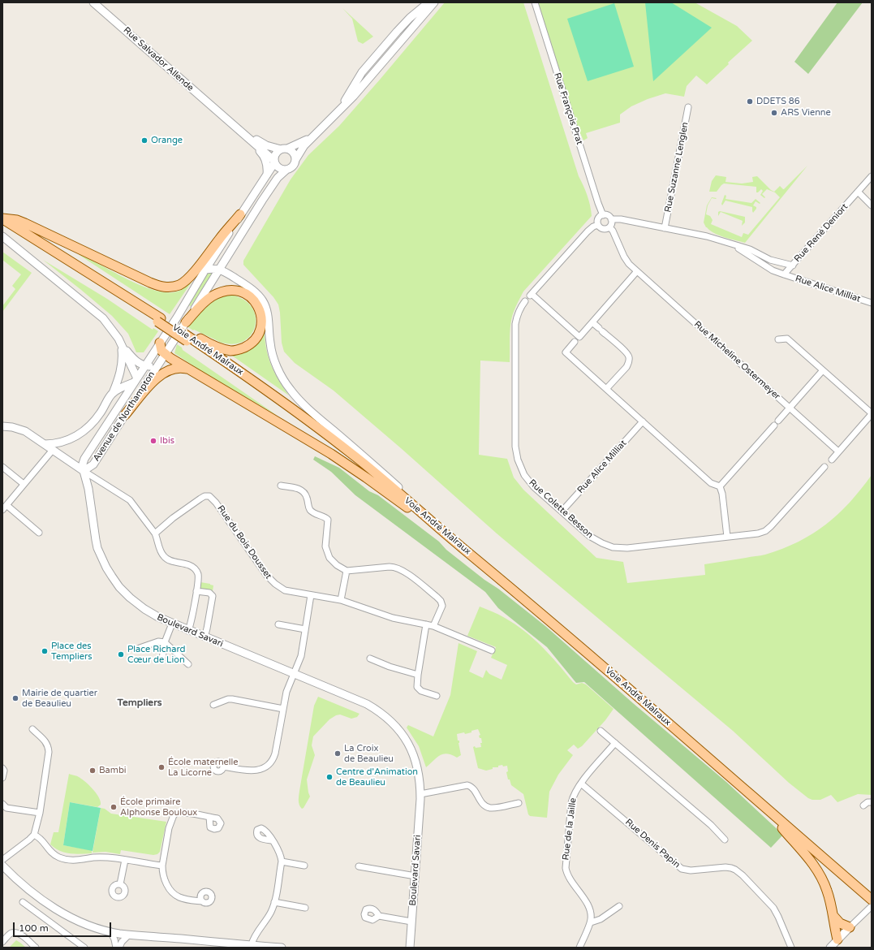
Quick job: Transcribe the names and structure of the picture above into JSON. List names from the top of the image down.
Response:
{
  "streets": {
    "main road": ["Voie André Malraux"],
    "street": [
      "Rue Salvador Allende",
      "Rue François Prat",
      "Rue Suzanne Lenglen",
      "Rue René Deniort",
      "Rue Alice Milliat",
      "Rue Micheline Ostermeyer",
      "Avenue de Northampton",
      "Rue Colette Besson",
      "Rue du Bois Dousset",
      "Boulevard Savari",
      "Rue de la Jaille",
      "Rue Denis Papin"
    ]
  },
  "crossings": [
    ["Rue Salvador Allende", "Avenue de Northampton"],
    ["Rue François Prat", "Rue Micheline Ostermeyer"],
    ["Rue René Deniort", "Rue Alice Milliat"],
    ["Rue Alice Milliat", "Rue Colette Besson"],
    ["Avenue de Northampton", "Boulevard Savari"],
    ["Rue de la Jaille", "Rue Denis Papin"]
  ],
  "districts": ["Templiers"],
  "places": [
    "DDETS 86",
    "ARS Vienne",
    "Orange",
    "Ibis",
    "Place des Templiers",
    "Place Richard Cœur de Lion",
    "Mairie de quartier de Beaulieu",
    "La Croix de Beaulieu",
    "École maternelle La Licorne",
    "Bambi",
    "Centre d'Animation de Beaulieu",
    "École primaire Alphonse Bouloux"
  ],
  "scale_bar": "100 m"
}
